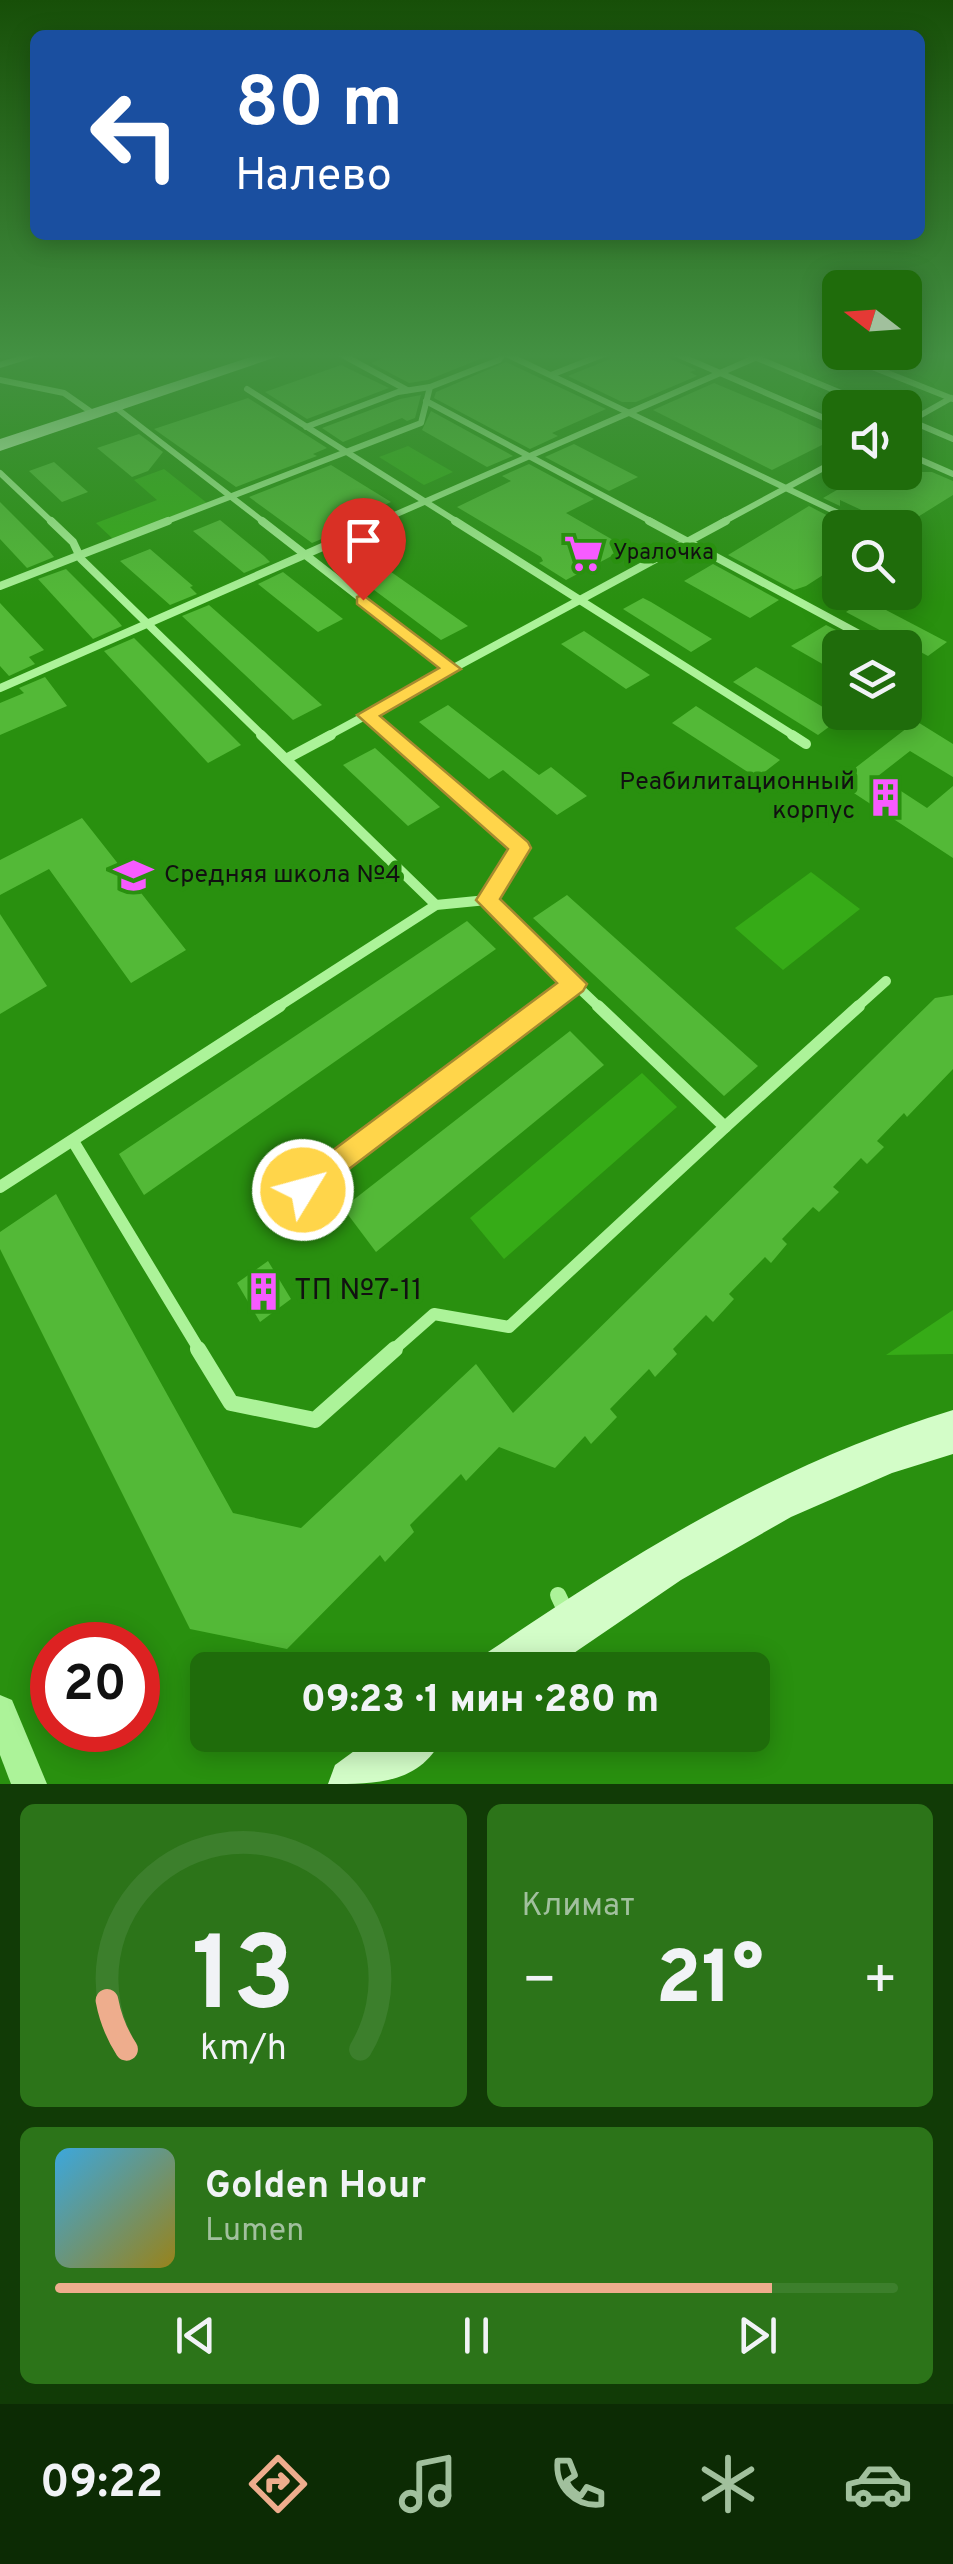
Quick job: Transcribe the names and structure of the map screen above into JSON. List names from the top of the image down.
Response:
{
  "places": {
    "supermarket": ["Уралочка"],
    "building": ["Реабилитационный корпус", "ТП №7-11"],
    "school or university": ["Средняя школа №4"]
  },
  "north": "left",
  "page": {
    "turn": ["80 m", "Налево"],
    "limit": "20",
    "trip": "09:23 · 1 мин · 280 m",
    "tile": "Климат",
    "heat": ["−", "21°", "+"],
    "song": ["Golden Hour", "Lumen"],
    "tabs": "09:22",
    "gauge": ["13", "km/h"]
  }
}
